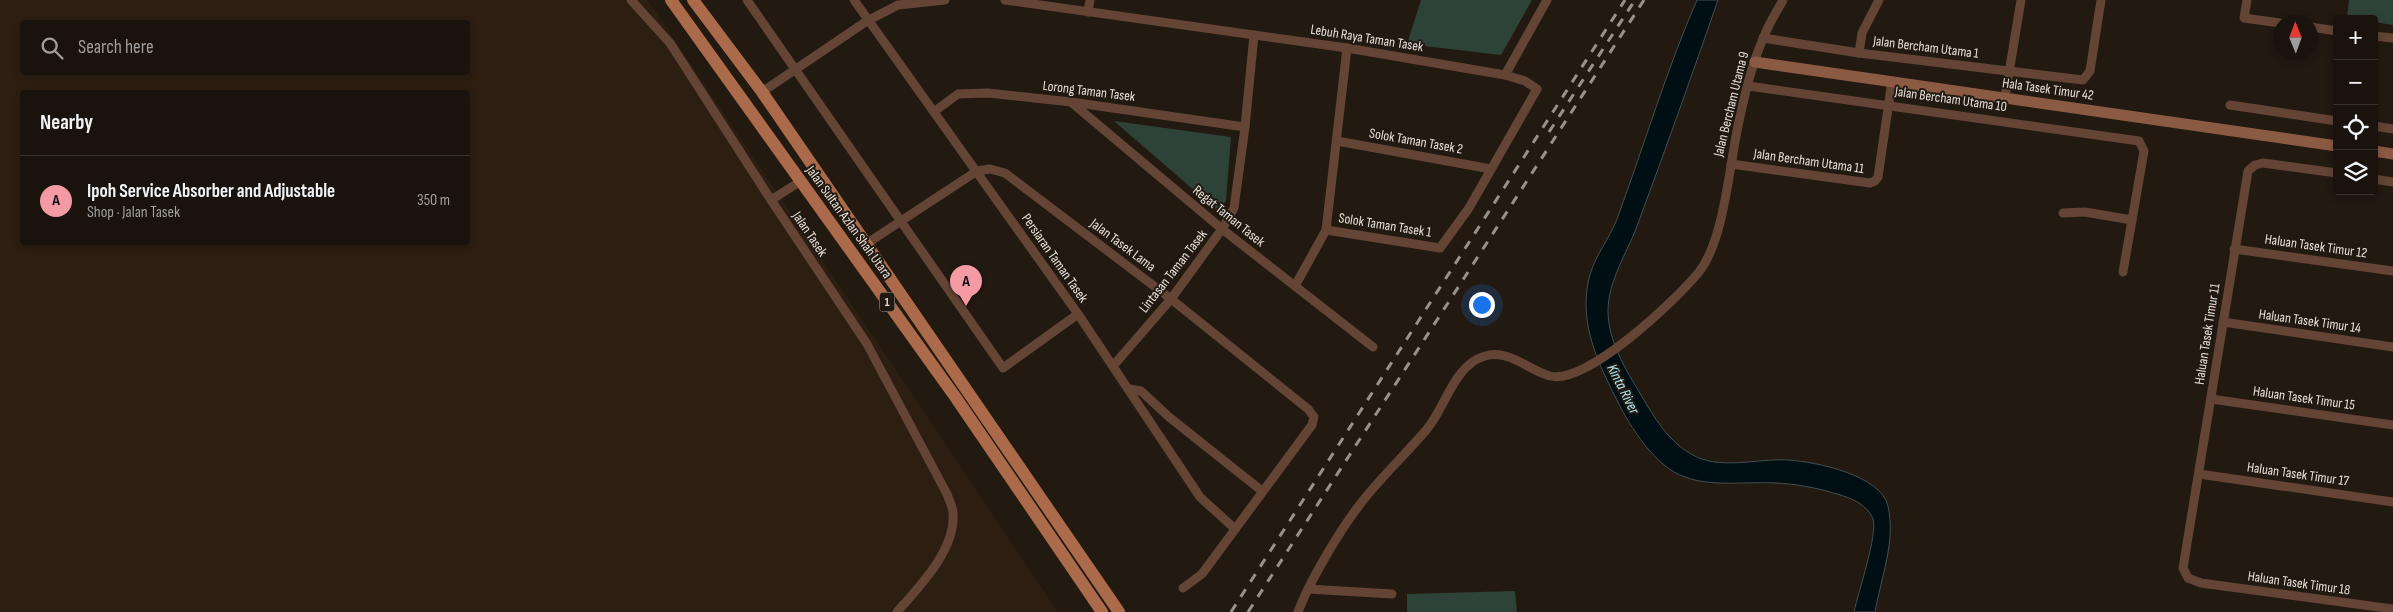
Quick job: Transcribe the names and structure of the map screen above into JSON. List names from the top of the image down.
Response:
{
  "streets": {
    "main road": ["Jalan Sultan Azlan Shah Utara", "1"],
    "street": [
      "Lebuh Raya Taman Tasek",
      "Jalan Bercham Utama 1",
      "Hala Tasek Timur 42",
      "Lorong Taman Tasek",
      "Jalan Bercham Utama 10",
      "Jalan Bercham Utama 9",
      "Solok Taman Tasek 2",
      "Jalan Bercham Utama 11",
      "Regat Taman Tasek",
      "Solok Taman Tasek 1",
      "Jalan Tasek",
      "Jalan Tasek Lama",
      "Haluan Tasek Timur 12",
      "Persiaran Taman Tasek",
      "Lintasan Taman Tasek",
      "Haluan Tasek Timur 14",
      "Haluan Tasek Timur 11",
      "Haluan Tasek Timur 15",
      "Haluan Tasek Timur 17",
      "Haluan Tasek Timur 18"
    ]
  },
  "crossings": [
    ["Lebuh Raya Taman Tasek", "Solok Taman Tasek 2"],
    ["Lebuh Raya Taman Tasek", "Solok Taman Tasek 1"],
    ["Lebuh Raya Taman Tasek", "Lintasan Taman Tasek"],
    ["Jalan Bercham Utama 1", "Jalan Bercham Utama 9"],
    ["Hala Tasek Timur 42", "Jalan Bercham Utama 9"],
    ["Lorong Taman Tasek", "Regat Taman Tasek"],
    ["Lorong Taman Tasek", "Persiaran Taman Tasek"],
    ["Lorong Taman Tasek", "Lintasan Taman Tasek"],
    ["Jalan Bercham Utama 10", "Jalan Bercham Utama 9"],
    ["Jalan Bercham Utama 10", "Jalan Bercham Utama 11"],
    ["Jalan Bercham Utama 9", "Jalan Bercham Utama 11"],
    ["Regat Taman Tasek", "Lintasan Taman Tasek"],
    ["Jalan Tasek Lama", "Persiaran Taman Tasek"],
    ["Jalan Tasek Lama", "Lintasan Taman Tasek"],
    ["Haluan Tasek Timur 12", "Haluan Tasek Timur 11"],
    ["Persiaran Taman Tasek", "Lintasan Taman Tasek"],
    ["Haluan Tasek Timur 14", "Haluan Tasek Timur 11"],
    ["Haluan Tasek Timur 11", "Haluan Tasek Timur 15"],
    ["Haluan Tasek Timur 11", "Haluan Tasek Timur 17"],
    ["Haluan Tasek Timur 11", "Haluan Tasek Timur 18"]
  ],
  "water": ["Kinta River"],
  "north": "top",
  "page": {
    "map_buttons": ["+", "−"],
    "search": "Search here",
    "heading": "Nearby",
    "list": [
      {
        "mark": "A",
        "name": "Ipoh Service Absorber and Adjustable",
        "note": "Shop · Jalan Tasek",
        "value": "350 m"
      }
    ],
    "pins": "A"
  }
}
